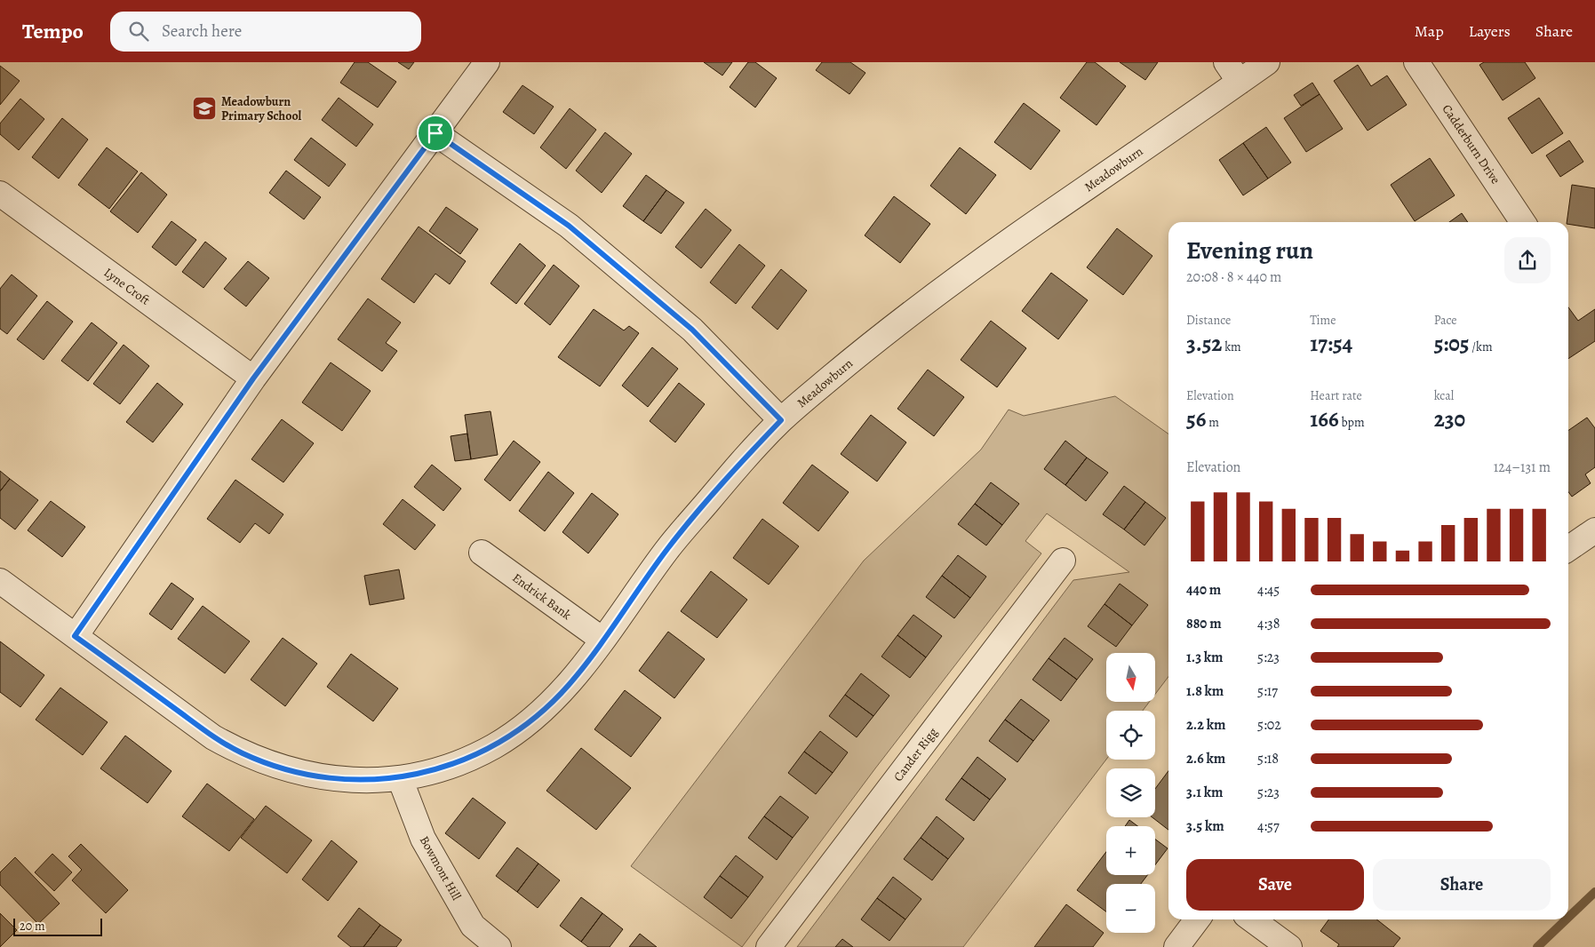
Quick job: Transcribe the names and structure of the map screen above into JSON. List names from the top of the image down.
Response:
{
  "streets": {
    "street": [
      "Cadderburn Drive",
      "Meadowburn",
      "Lyne Croft",
      "Endrick Bank",
      "Cander Rigg",
      "Bowmont Hill"
    ]
  },
  "crossings": [
    ["Meadowburn", "Endrick Bank"],
    ["Meadowburn", "Bowmont Hill"]
  ],
  "places": {
    "school or university": ["Meadowburn Primary School"]
  },
  "scale_bar": "20 m",
  "north": "bottom",
  "page": {
    "header": "Tempo",
    "search": "Search here",
    "nav": ["Map", "Layers", "Share"],
    "heading": ["Evening run", "20:08 · 8 × 440 m"],
    "stats": [
      ["Distance", "3.52 km"],
      ["Time", "17:54"],
      ["Pace", "5:05 /km"],
      ["Elevation", "56 m"],
      ["Heart rate", "166 bpm"],
      ["kcal", "230"]
    ],
    "chart": ["Elevation", "124–131 m"],
    "list": [
      {
        "name": "440 m",
        "note": "4:45"
      },
      {
        "name": "880 m",
        "note": "4:38"
      },
      {
        "name": "1.3 km",
        "note": "5:23"
      },
      {
        "name": "1.8 km",
        "note": "5:17"
      },
      {
        "name": "2.2 km",
        "note": "5:02"
      },
      {
        "name": "2.6 km",
        "note": "5:18"
      },
      {
        "name": "3.1 km",
        "note": "5:23"
      },
      {
        "name": "3.5 km",
        "note": "4:57"
      }
    ],
    "map_buttons": ["+", "−"],
    "buttons": ["Save", "Share"],
    "scale": "20 m"
  }
}
